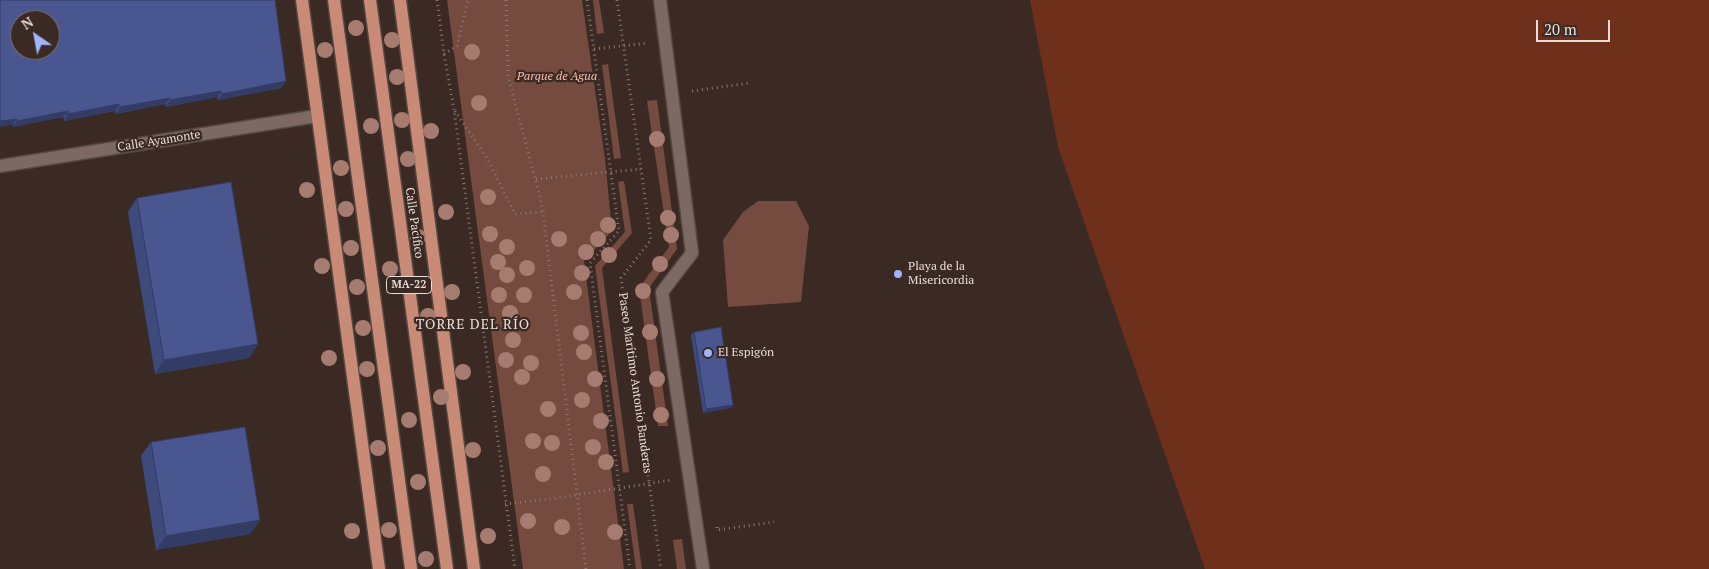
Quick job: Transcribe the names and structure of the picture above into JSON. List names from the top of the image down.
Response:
{
  "streets": {
    "main road": ["Calle Pacífico", "MA-22"],
    "street": ["Calle Ayamonte"],
    "path": ["Paseo Marítimo Antonio Banderas"]
  },
  "districts": ["TORRE DEL RÍO"],
  "parks": ["Parque de Agua"],
  "places": ["Playa de la Misericordia", "El Espigón"],
  "scale_bar": "20 m",
  "north": "top left"
}
